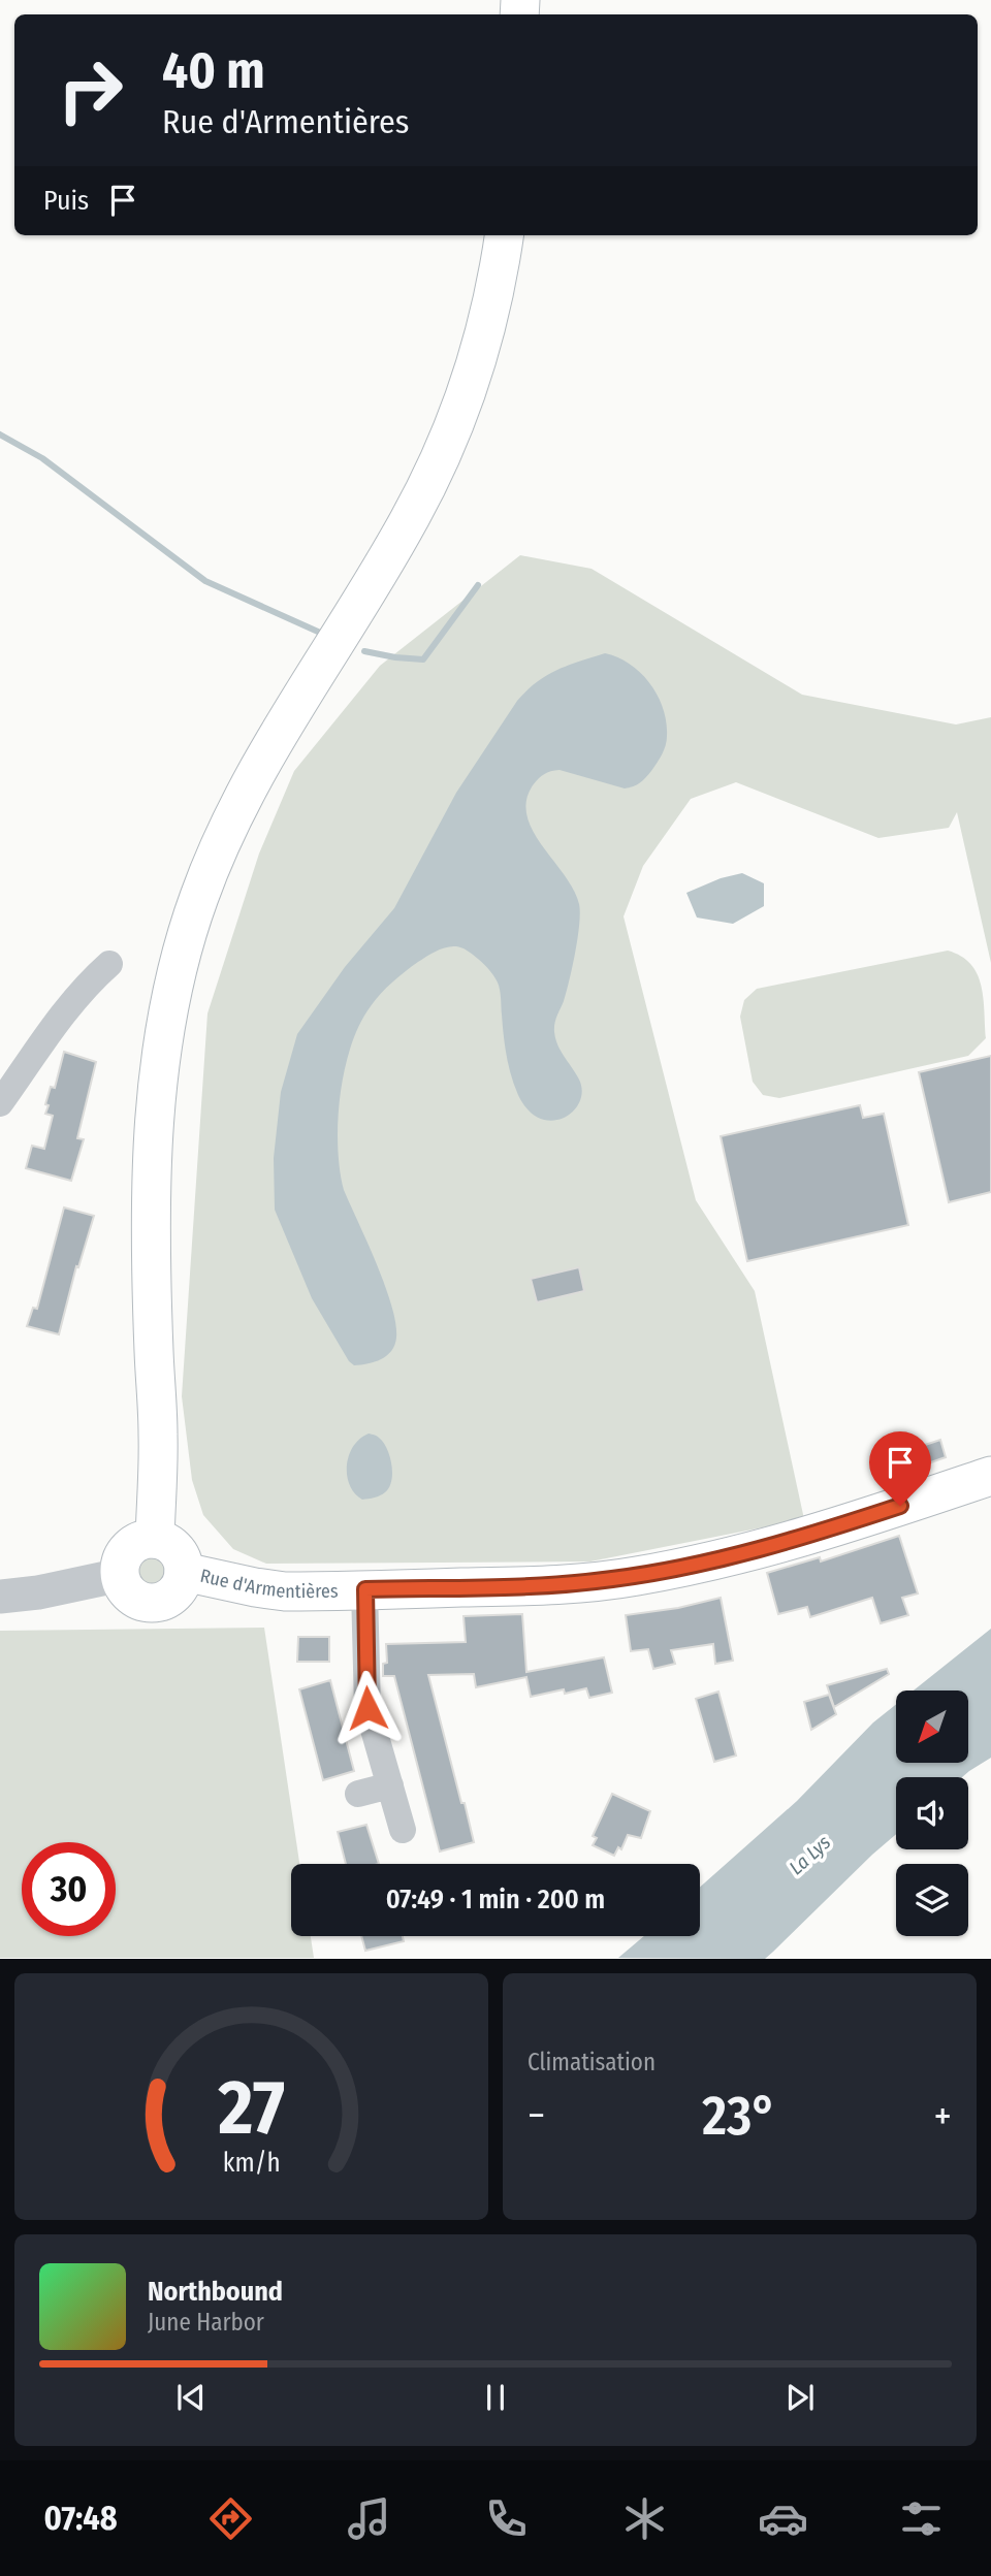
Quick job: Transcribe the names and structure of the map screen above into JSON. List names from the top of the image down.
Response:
{
  "streets": {
    "main road": ["Rue d'Armentières"]
  },
  "water": ["La Lys"],
  "north": "bottom left",
  "page": {
    "turn": ["40 m", "Rue d'Armentières"],
    "then": "Puis",
    "limit": "30",
    "trip": "07:49 · 1 min · 200 m",
    "tile": "Climatisation",
    "heat": ["−", "23°", "+"],
    "song": ["Northbound", "June Harbor"],
    "tabs": "07:48",
    "gauge": ["27", "km/h"]
  }
}
